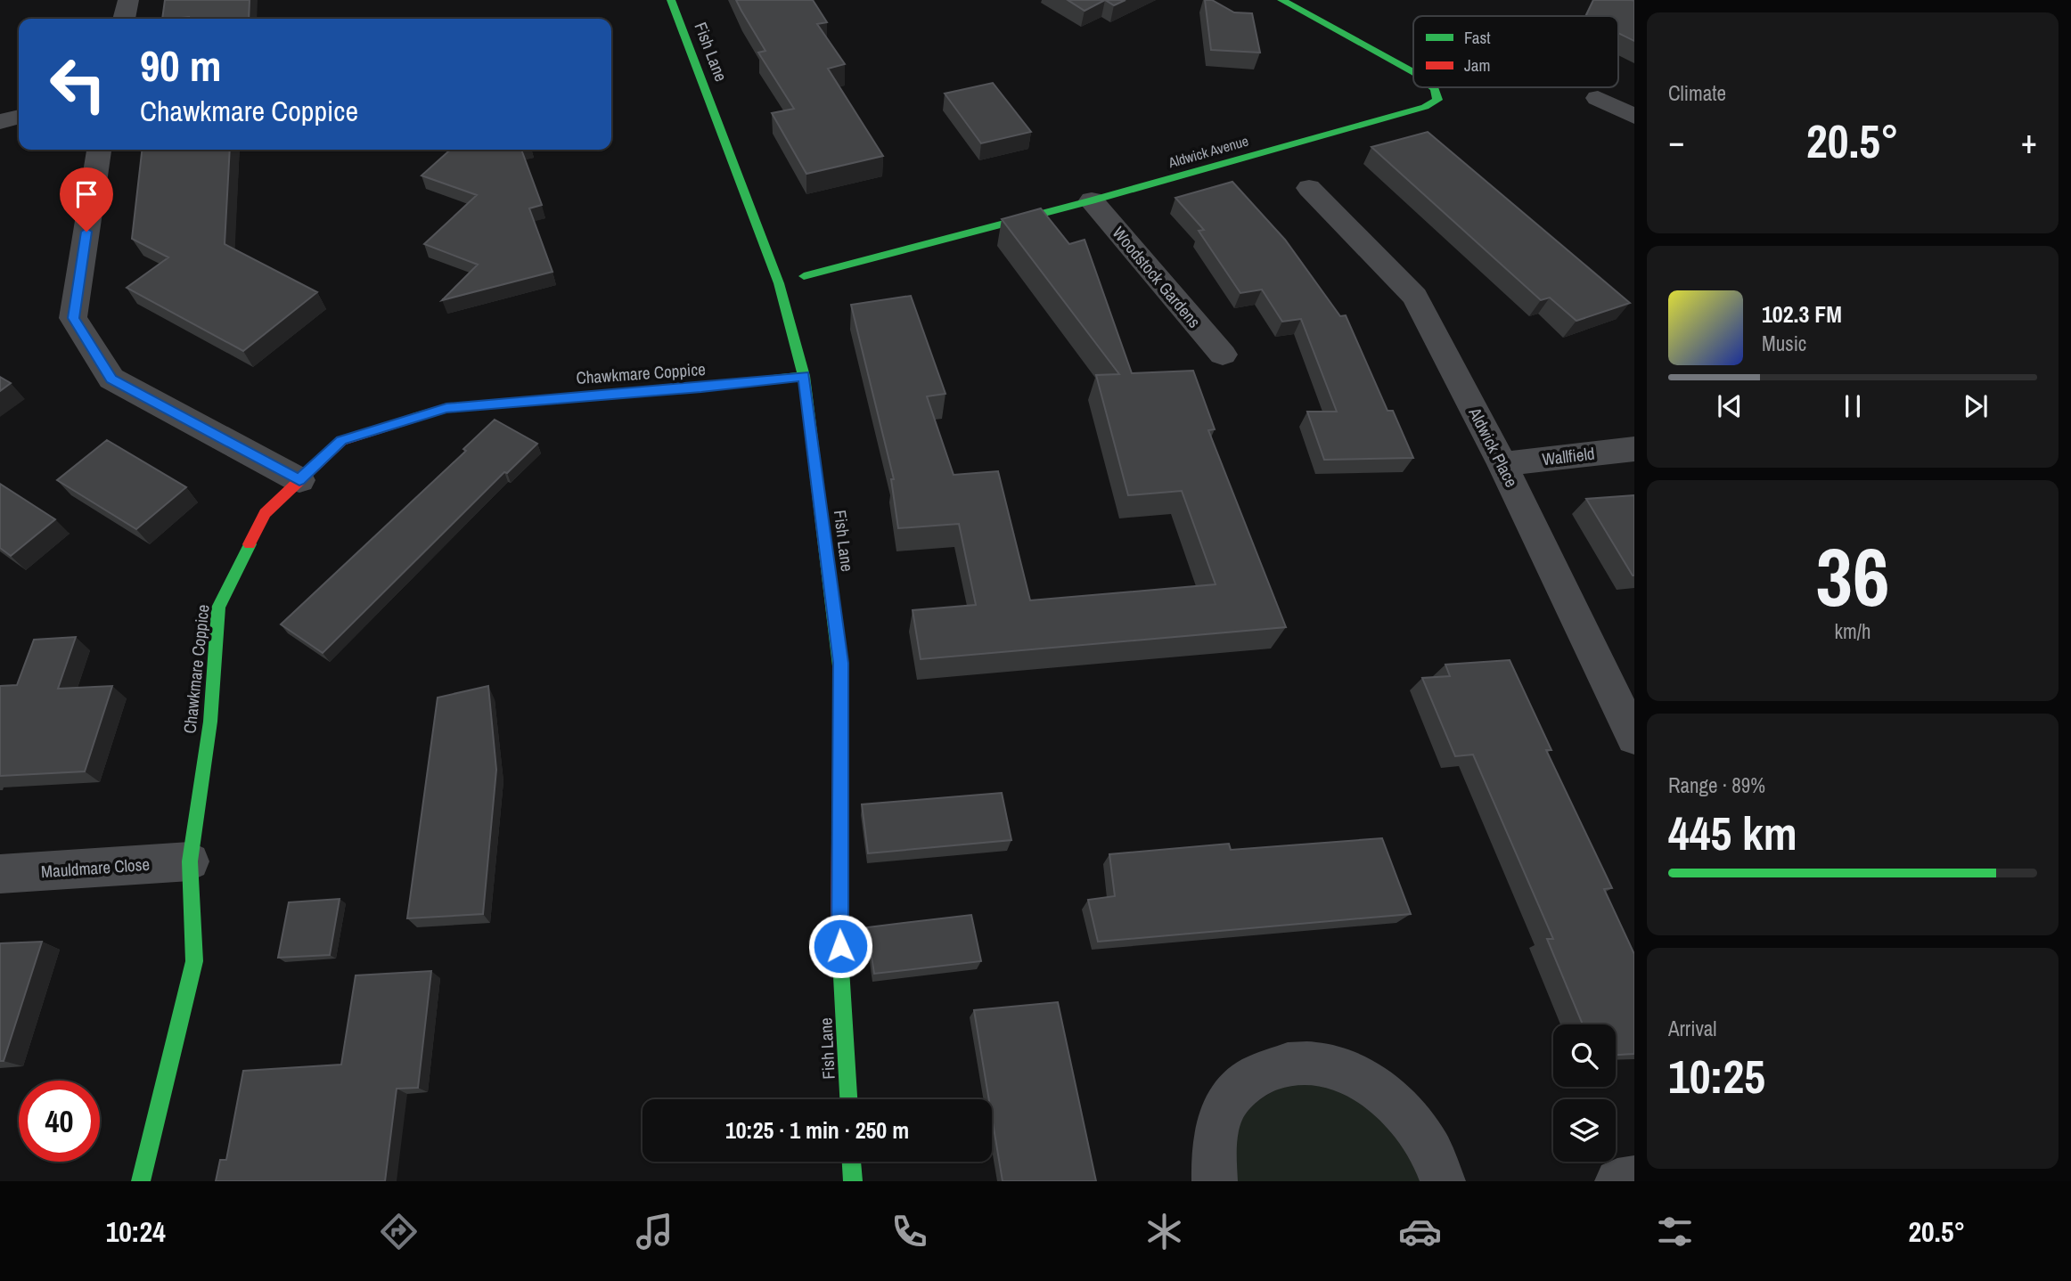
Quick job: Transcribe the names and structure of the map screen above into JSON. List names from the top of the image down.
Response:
{
  "streets": {
    "street": [
      "Fish Lane",
      "Aldwick Avenue",
      "Woodstock Gardens",
      "Chawkmare Coppice",
      "Aldwick Place",
      "Wallfield",
      "Mauldmare Close"
    ]
  },
  "crossings": [
    ["Fish Lane", "Chawkmare Coppice"],
    ["Aldwick Avenue", "Woodstock Gardens"],
    ["Chawkmare Coppice", "Mauldmare Close"],
    ["Aldwick Place", "Wallfield"]
  ],
  "legend": ["Fast", "Jam"],
  "page": {
    "tile": [
      "Climate",
      ["36", "km/h"],
      ["Range · 89%", "445 km"],
      ["Arrival", "10:25"]
    ],
    "turn": ["90 m", "Chawkmare Coppice"],
    "heat": ["−", "20.5°", "+"],
    "song": ["102.3 FM", "Music"],
    "limit": "40",
    "trip": "10:25 · 1 min · 250 m",
    "tabs": ["10:24", "20.5°"]
  }
}
